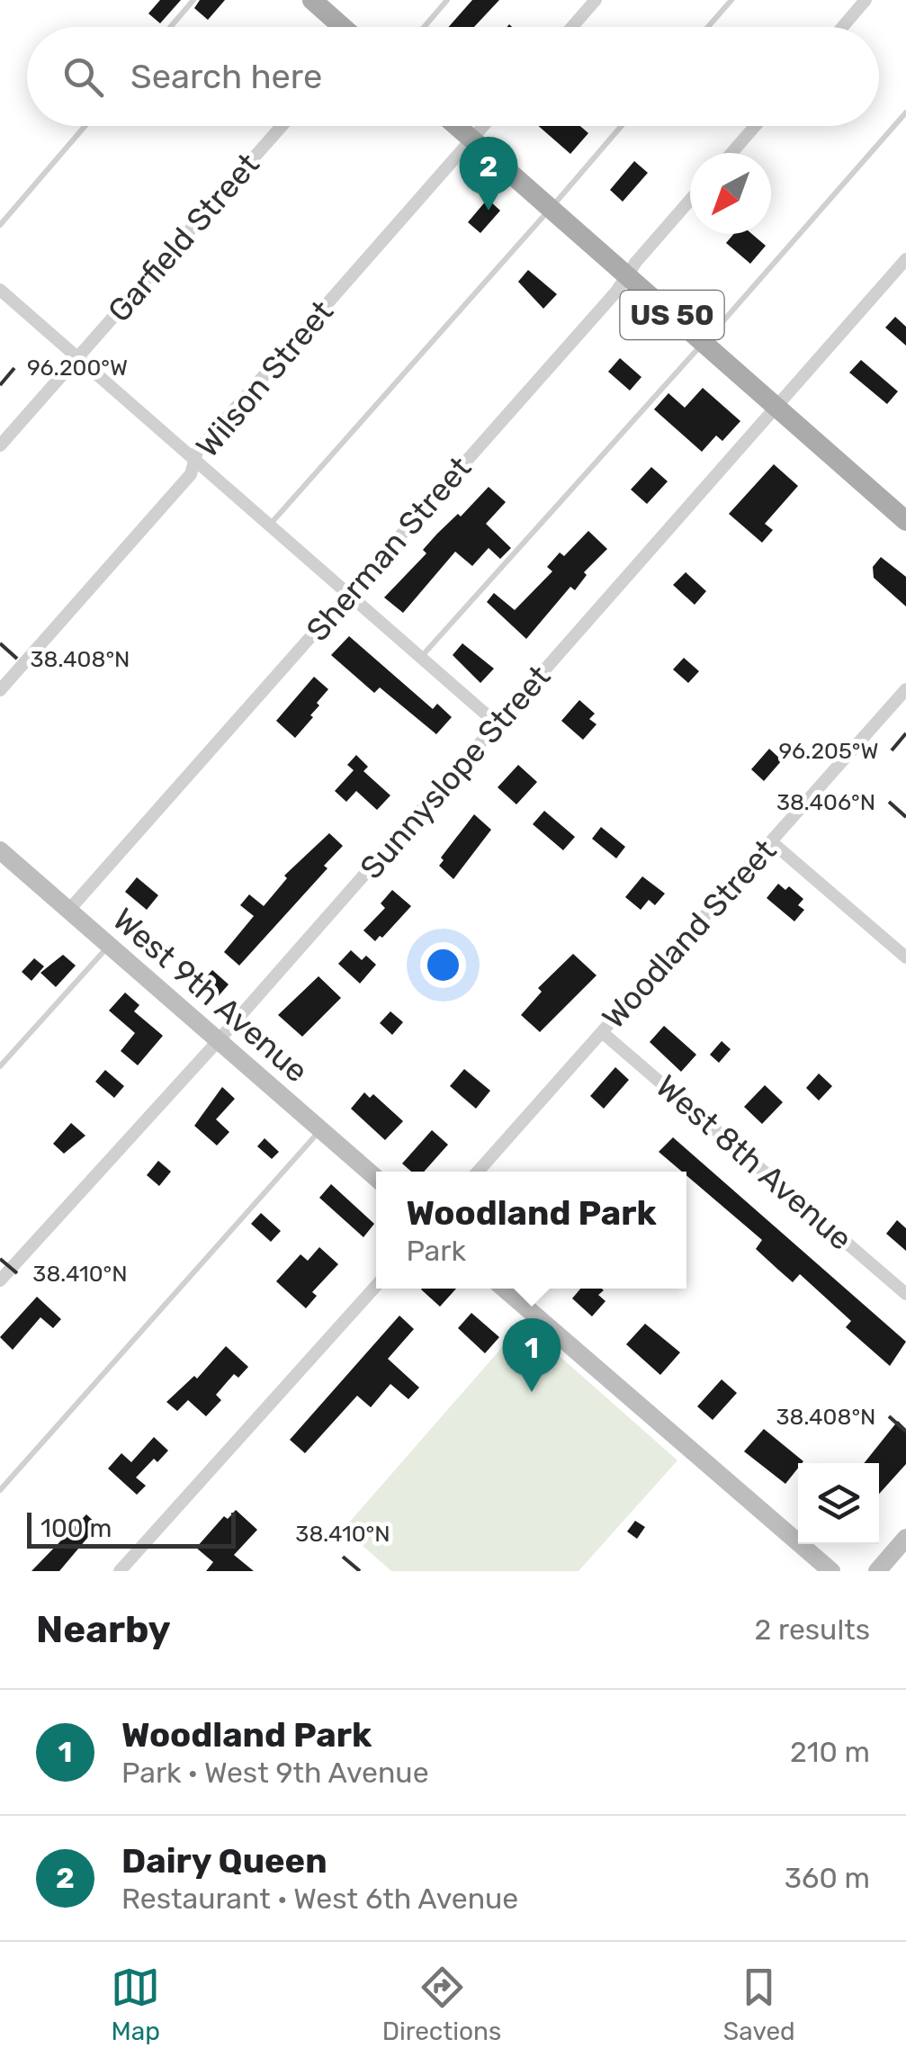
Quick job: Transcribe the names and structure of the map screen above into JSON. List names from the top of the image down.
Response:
{
  "streets": {
    "main road": ["US 50"],
    "street": [
      "Garfield Street",
      "Wilson Street",
      "Sherman Street",
      "Sunnyslope Street",
      "Woodland Street",
      "West 9th Avenue",
      "West 8th Avenue"
    ]
  },
  "crossings": [
    ["US 50", "Wilson Street"],
    ["US 50", "Sherman Street"],
    ["US 50", "Sunnyslope Street"],
    ["Sherman Street", "West 9th Avenue"],
    ["Sunnyslope Street", "West 9th Avenue"],
    ["Woodland Street", "West 8th Avenue"]
  ],
  "scale_bar": "100 m",
  "north": "bottom left",
  "page": {
    "search": "Search here",
    "pins": ["2", "1"],
    "popup": ["Woodland Park", "Park"],
    "scale": "100 m",
    "heading": ["Nearby", "2 results"],
    "list": [
      {
        "mark": "1",
        "name": "Woodland Park",
        "note": "Park · West 9th Avenue",
        "value": "210 m"
      },
      {
        "mark": "2",
        "name": "Dairy Queen",
        "note": "Restaurant · West 6th Avenue",
        "value": "360 m"
      }
    ],
    "nav": ["Map", "Directions", "Saved"]
  },
  "coordinates": [
    "96.200°W",
    "38.408°N",
    "96.205°W",
    "38.406°N",
    "38.410°N"
  ]
}
